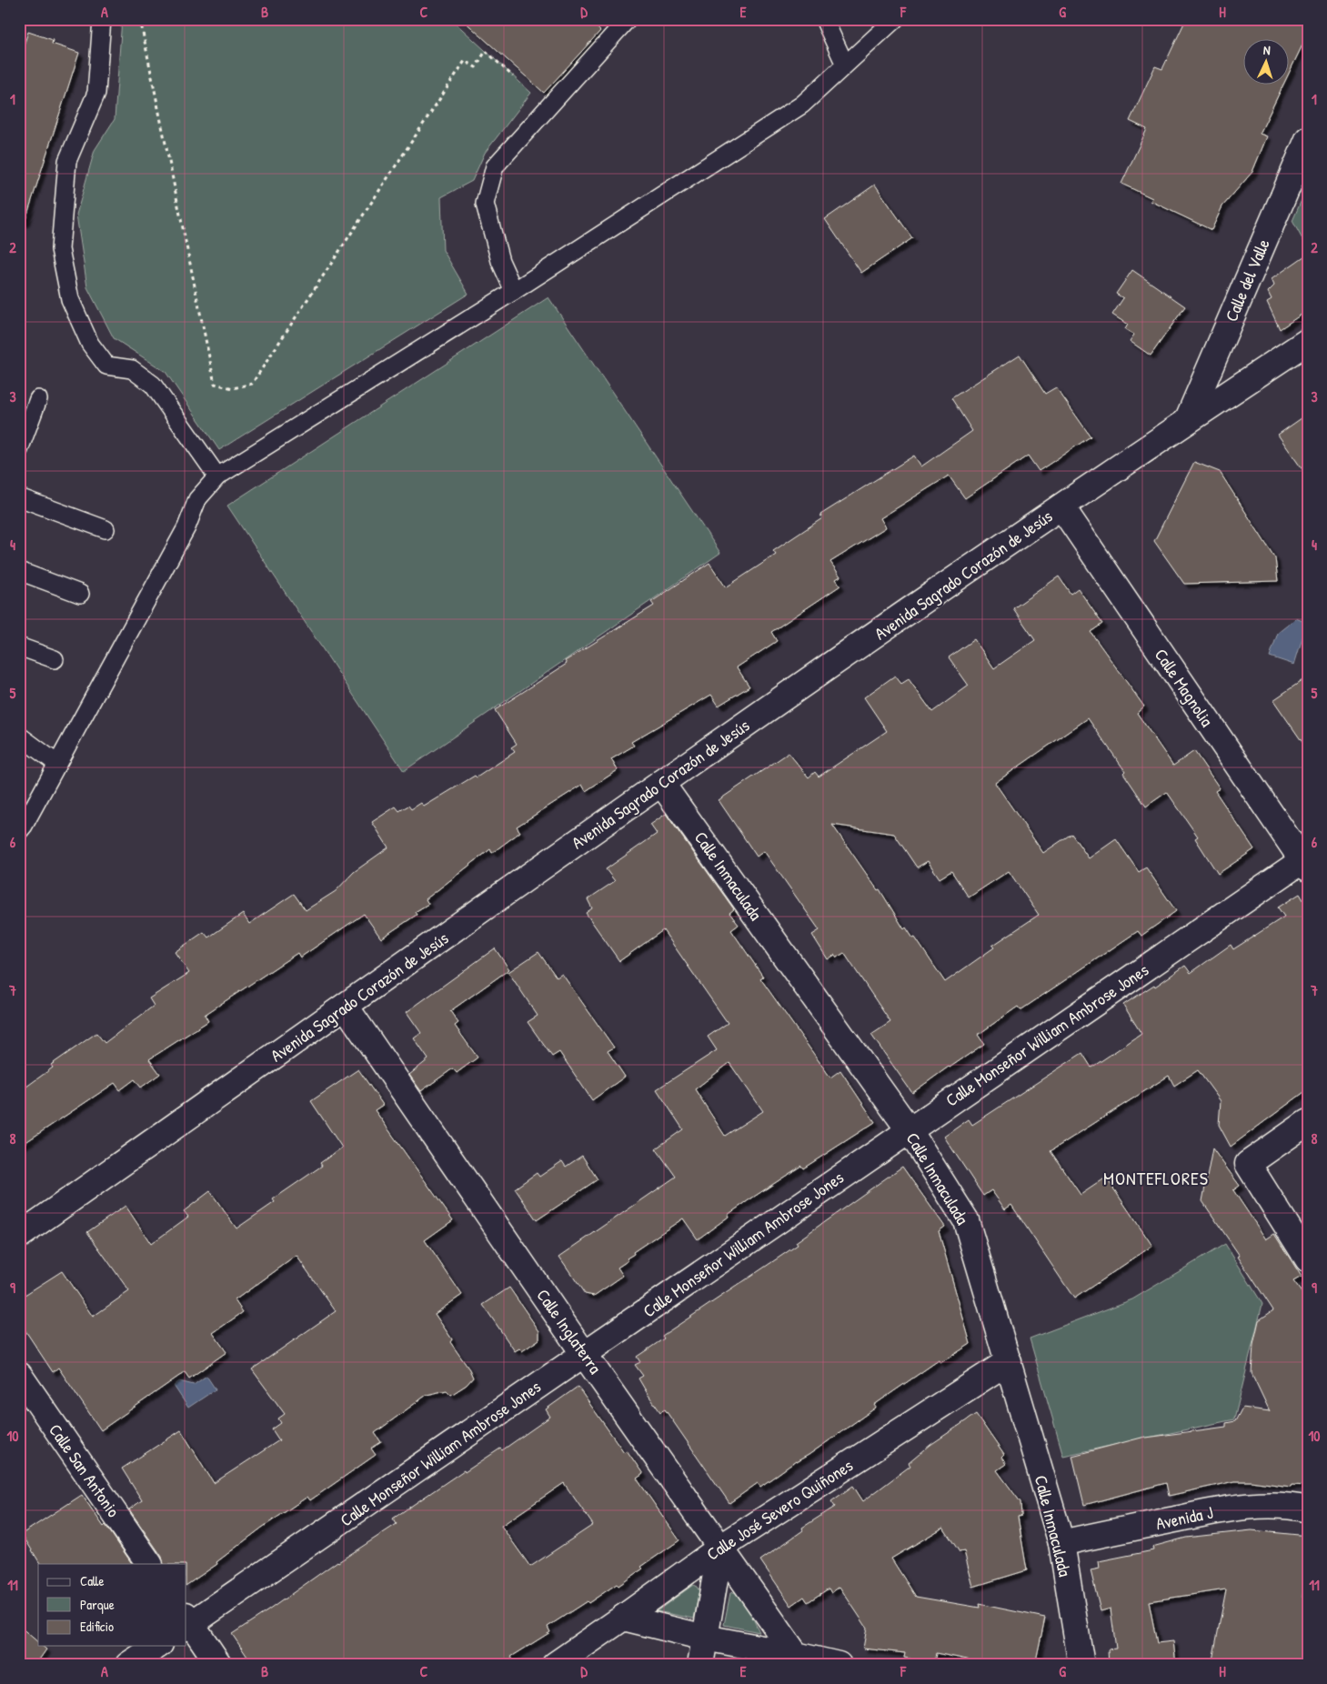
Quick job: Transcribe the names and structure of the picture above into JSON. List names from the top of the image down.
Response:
{
  "streets": {
    "street": [
      "Calle del Valle",
      "Avenida Sagrado Corazón de Jesús",
      "Calle Magnolia",
      "Calle Inmaculada",
      "Calle Monseñor William Ambrose Jones",
      "Calle Inglaterra",
      "Calle San Antonio",
      "Calle José Severo Quiñones",
      "Avenida J"
    ]
  },
  "crossings": [
    ["Calle del Valle", "Avenida Sagrado Corazón de Jesús"],
    ["Avenida Sagrado Corazón de Jesús", "Calle Magnolia"],
    ["Avenida Sagrado Corazón de Jesús", "Calle Inmaculada"],
    ["Avenida Sagrado Corazón de Jesús", "Calle Inglaterra"],
    ["Calle Magnolia", "Calle Monseñor William Ambrose Jones"],
    ["Calle Inmaculada", "Calle Monseñor William Ambrose Jones"],
    ["Calle Inmaculada", "Calle José Severo Quiñones"],
    ["Calle Inmaculada", "Avenida J"],
    ["Calle Monseñor William Ambrose Jones", "Calle Inglaterra"],
    ["Calle Inglaterra", "Calle José Severo Quiñones"]
  ],
  "districts": ["MONTEFLORES"],
  "legend": ["Calle", "Parque", "Edificio"],
  "north": "top",
  "grid": {
    "columns": [
      "A",
      "B",
      "C",
      "D",
      "E",
      "F",
      "G",
      "H"
    ],
    "rows": [
      "1",
      "2",
      "3",
      "4",
      "5",
      "6",
      "7",
      "8",
      "9",
      "10",
      "11"
    ]
  }
}
